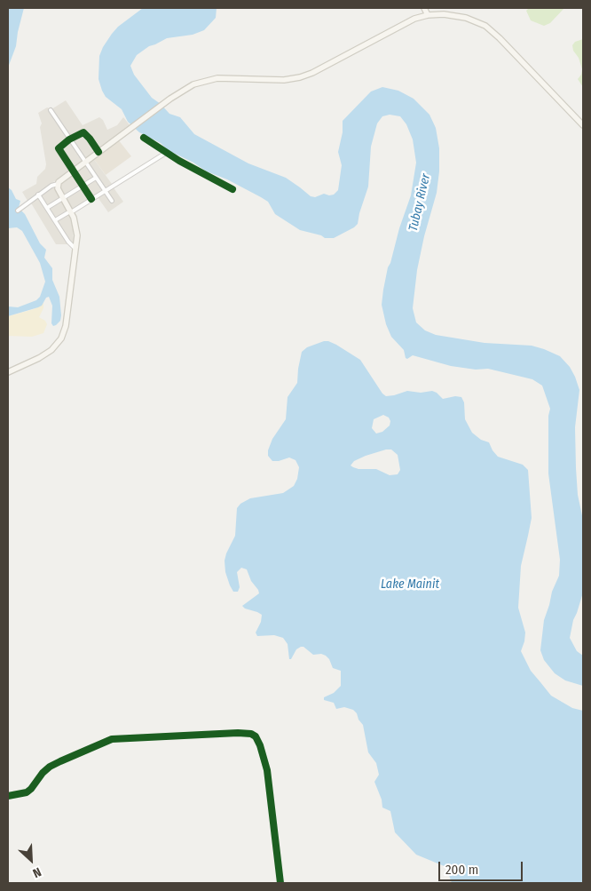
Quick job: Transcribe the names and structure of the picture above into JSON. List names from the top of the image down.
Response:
{
  "water": ["Tubay River", "Lake Mainit"],
  "scale_bar": "200 m",
  "north": "bottom right"
}
